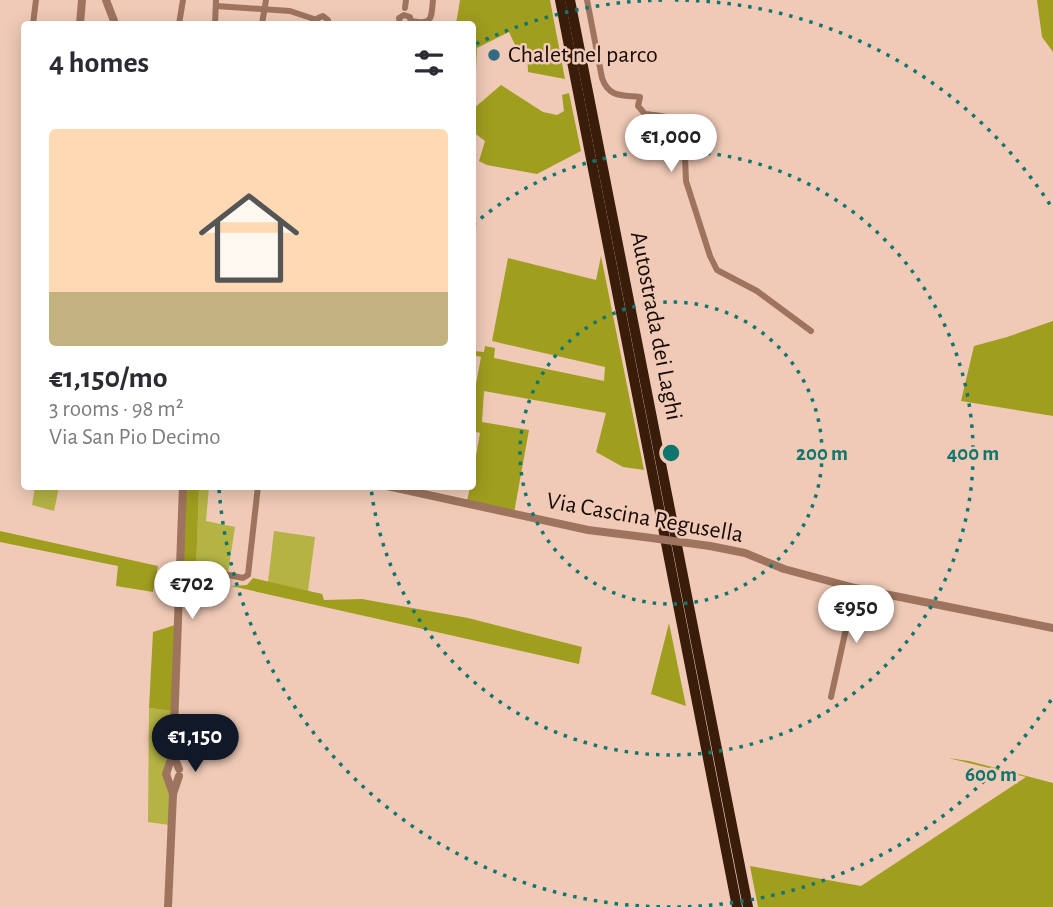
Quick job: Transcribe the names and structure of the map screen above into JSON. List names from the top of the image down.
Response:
{
  "streets": {
    "highway": ["Autostrada dei Laghi"],
    "street": ["Via Cascina Regusella"]
  },
  "places": ["Chalet nel parco"],
  "page": {
    "heading": "4 homes",
    "list": [
      {
        "name": "€1,150/mo",
        "note": "3 rooms · 98 m² · Via San Pio Decimo"
      }
    ],
    "price": [
      "€1,000",
      "€702",
      "€950",
      "€1,150"
    ]
  },
  "rings": ["200 m", "400 m", "600 m"]
}
